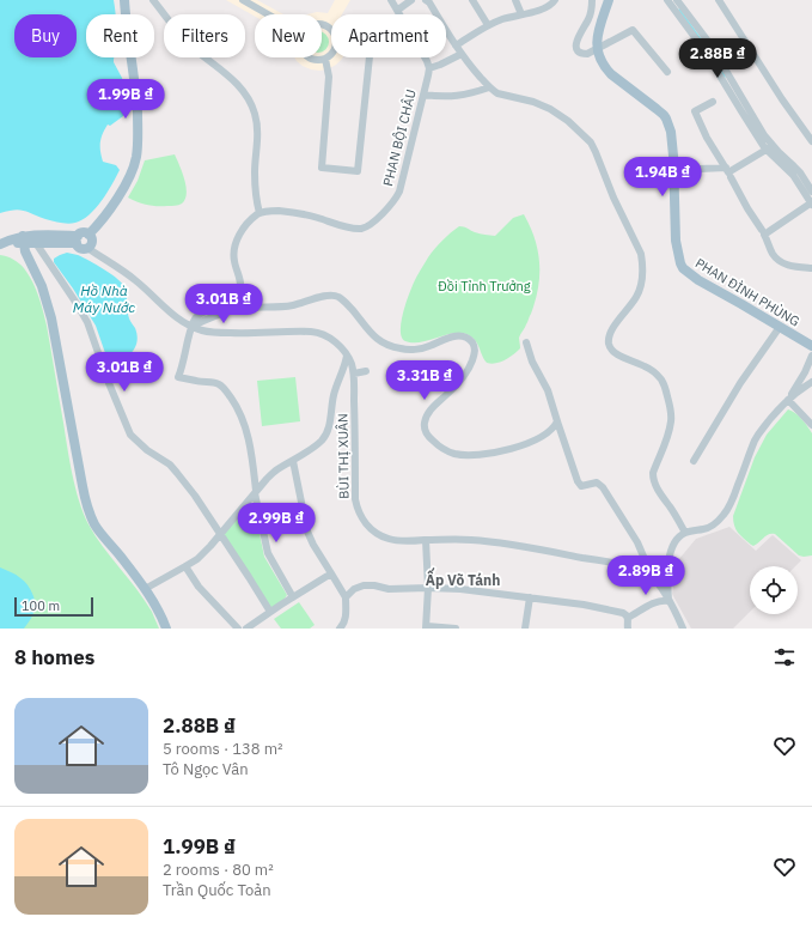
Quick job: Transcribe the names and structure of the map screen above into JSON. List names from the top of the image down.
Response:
{
  "streets": {
    "main road": ["PHAN ĐÌNH PHÙNG"],
    "street": ["PHAN BỘI CHÂU", "BÙI THỊ XUÂN"]
  },
  "districts": ["Ấp Võ Tánh"],
  "water": ["Hồ Nhà Máy Nước"],
  "parks": ["Đồi Tỉnh Trưởng"],
  "scale_bar": "100 m",
  "page": {
    "chip": [
      "Buy",
      "Rent",
      "Filters",
      "New",
      "Apartment"
    ],
    "price": [
      "2.88B ₫",
      "1.99B ₫",
      "1.94B ₫",
      "3.01B ₫",
      "3.01B ₫",
      "3.31B ₫",
      "2.99B ₫",
      "2.89B ₫"
    ],
    "scale": "100 m",
    "heading": "8 homes",
    "list": [
      {
        "name": "2.88B ₫",
        "note": "5 rooms · 138 m² · Tô Ngọc Vân"
      },
      {
        "name": "1.99B ₫",
        "note": "2 rooms · 80 m² · Trần Quốc Toản"
      }
    ]
  }
}
